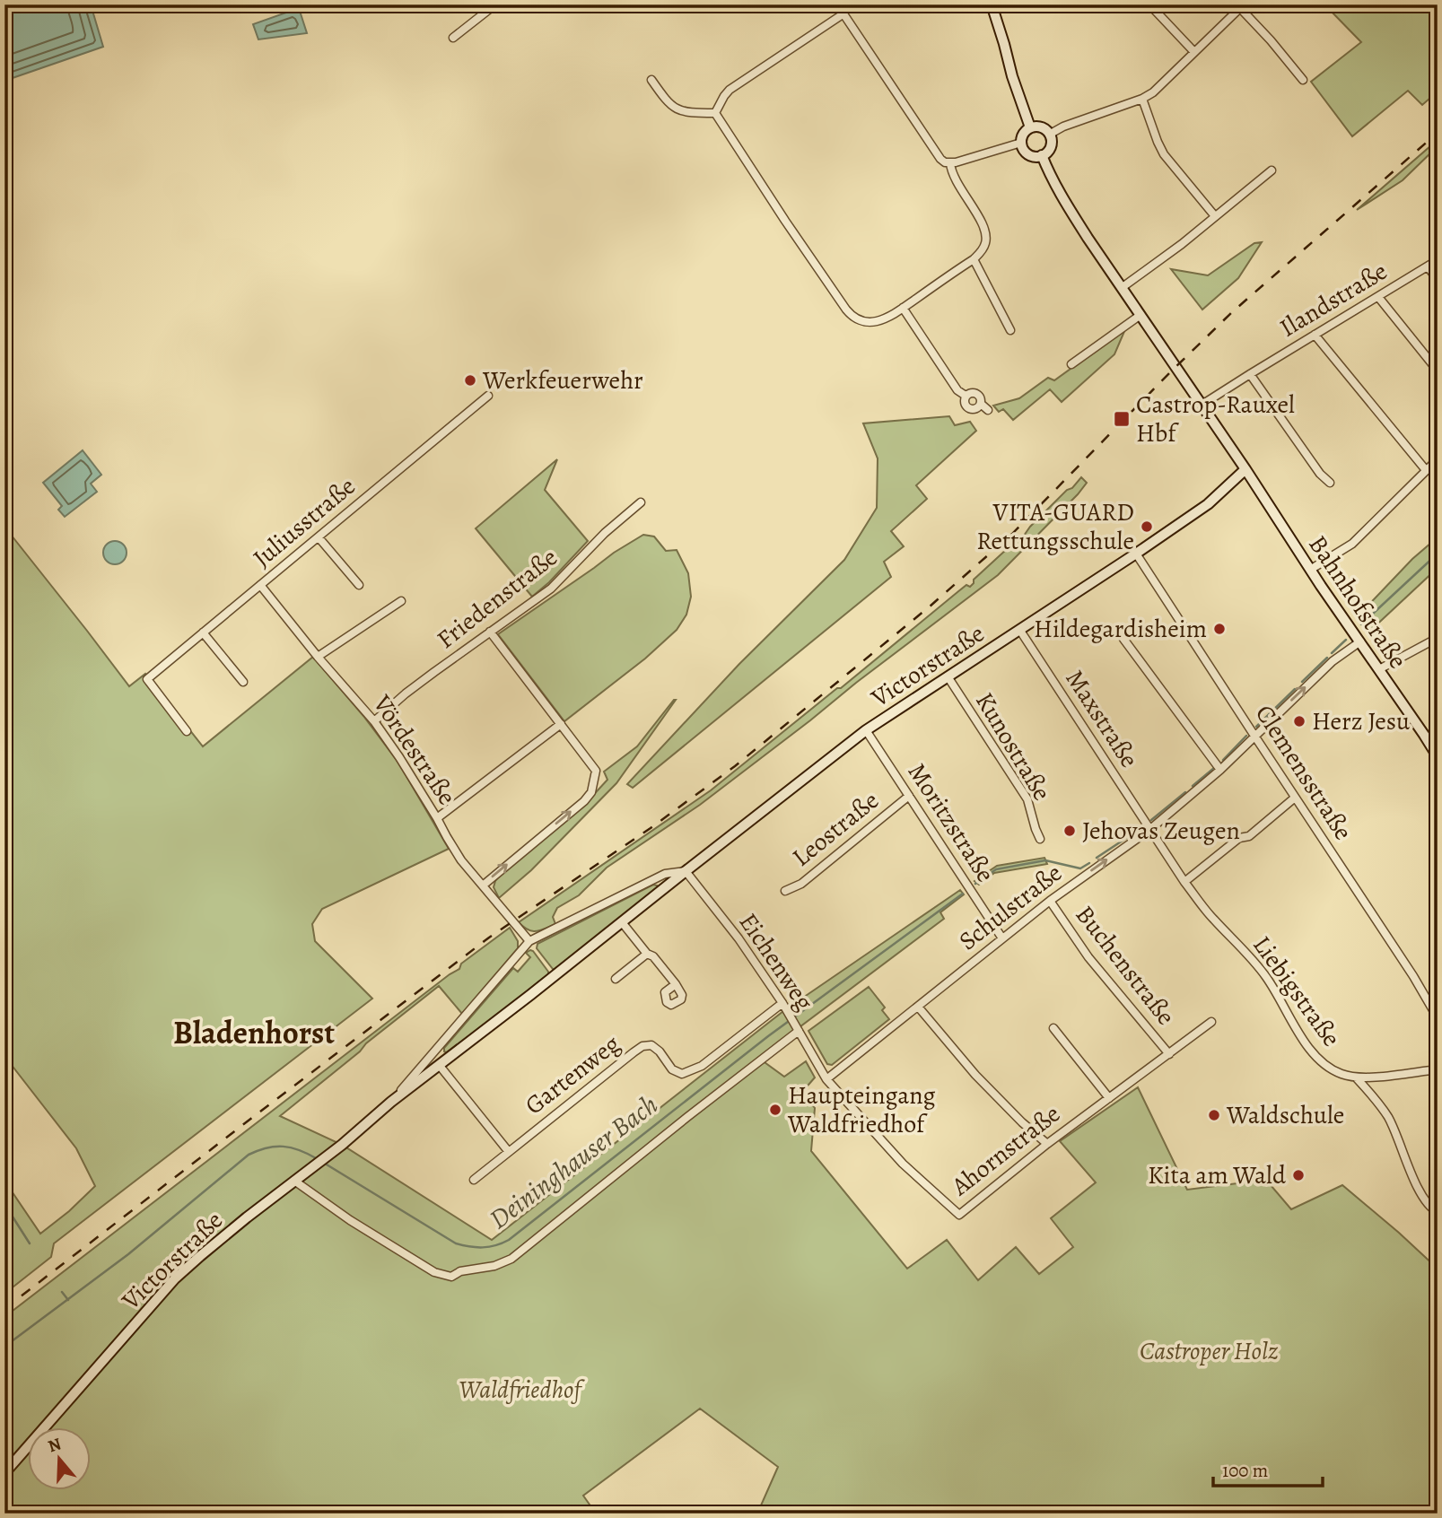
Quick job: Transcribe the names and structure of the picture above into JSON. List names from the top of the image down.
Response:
{
  "streets": {
    "street": [
      "Ilandstraße",
      "Juliusstraße",
      "Friedenstraße",
      "Bahnhofstraße",
      "Victorstraße",
      "Maxstraße",
      "Kunostraße",
      "Vördestraße",
      "Clemensstraße",
      "Moritzstraße",
      "Leostraße",
      "Schulstraße",
      "Eichenweg",
      "Buchenstraße",
      "Liebigstraße",
      "Gartenweg",
      "Ahornstraße"
    ]
  },
  "crossings": [
    ["Ilandstraße", "Bahnhofstraße"],
    ["Juliusstraße", "Vördestraße"],
    ["Friedenstraße", "Vördestraße"],
    ["Bahnhofstraße", "Victorstraße"],
    ["Bahnhofstraße", "Schulstraße"],
    ["Victorstraße", "Maxstraße"],
    ["Victorstraße", "Kunostraße"],
    ["Victorstraße", "Vördestraße"],
    ["Victorstraße", "Clemensstraße"],
    ["Victorstraße", "Moritzstraße"],
    ["Victorstraße", "Eichenweg"],
    ["Maxstraße", "Schulstraße"],
    ["Maxstraße", "Liebigstraße"],
    ["Clemensstraße", "Schulstraße"],
    ["Moritzstraße", "Leostraße"],
    ["Moritzstraße", "Schulstraße"],
    ["Schulstraße", "Eichenweg"],
    ["Schulstraße", "Buchenstraße"],
    ["Schulstraße", "Liebigstraße"],
    ["Schulstraße", "Ahornstraße"],
    ["Eichenweg", "Gartenweg"],
    ["Eichenweg", "Ahornstraße"],
    ["Buchenstraße", "Ahornstraße"]
  ],
  "one_way": ["Schulstraße"],
  "districts": ["Bladenhorst"],
  "water": ["Deininghauser Bach"],
  "parks": ["Castroper Holz", "Waldfriedhof"],
  "places": {
    "other": [
      "Werkfeuerwehr",
      "VITA-GUARD Rettungsschule",
      "Hildegardisheim",
      "Herz Jesu",
      "Jehovas Zeugen",
      "Haupteingang Waldfriedhof",
      "Waldschule",
      "Kita am Wald"
    ],
    "transit": ["Castrop-Rauxel Hbf"]
  },
  "scale_bar": "100 m",
  "north": "top"
}
